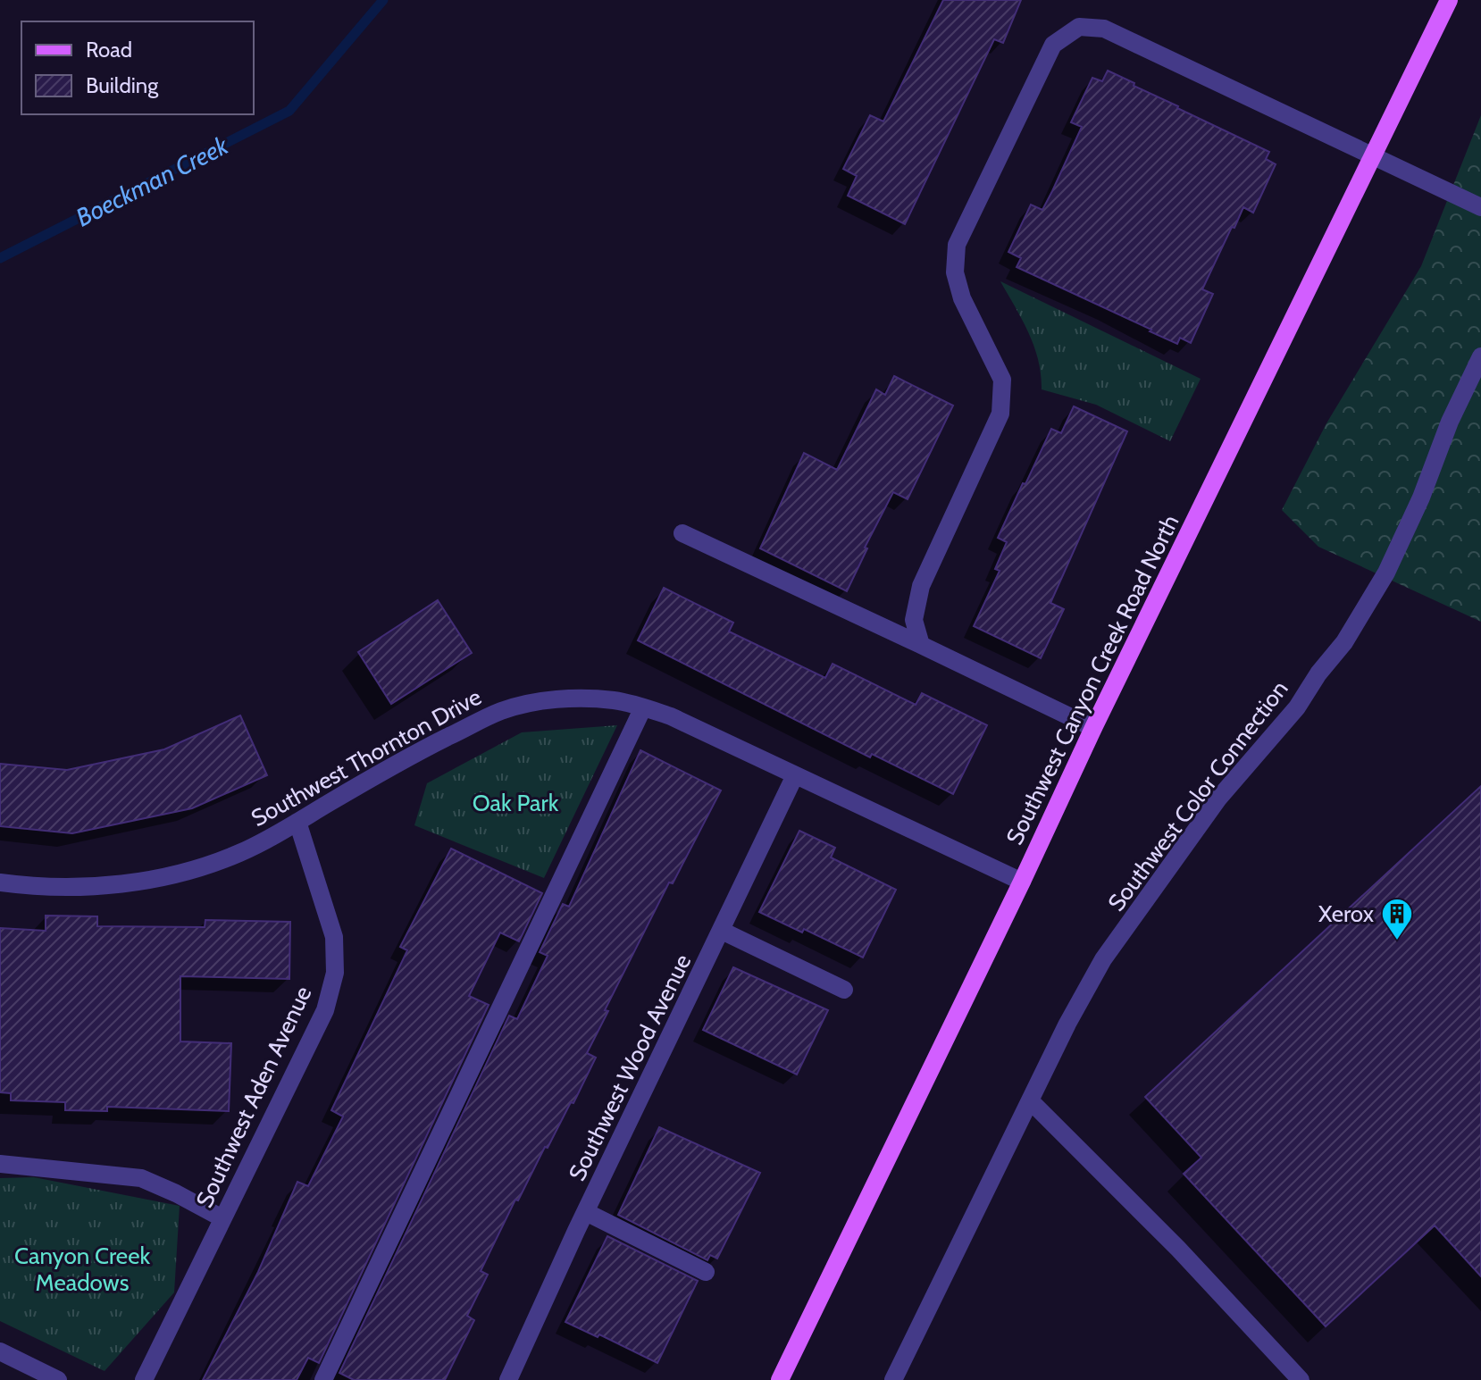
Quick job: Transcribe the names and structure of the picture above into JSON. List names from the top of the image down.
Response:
{
  "streets": {
    "main road": ["Southwest Canyon Creek Road North"],
    "street": [
      "Southwest Thornton Drive",
      "Southwest Color Connection",
      "Southwest Wood Avenue",
      "Southwest Aden Avenue"
    ]
  },
  "crossings": [
    ["Southwest Canyon Creek Road North", "Southwest Thornton Drive"],
    ["Southwest Thornton Drive", "Southwest Wood Avenue"],
    ["Southwest Thornton Drive", "Southwest Aden Avenue"]
  ],
  "water": ["Boeckman Creek"],
  "parks": ["Oak Park", "Canyon Creek Meadows"],
  "places": {
    "building": ["Xerox"]
  },
  "legend": ["Road", "Building"]
}
